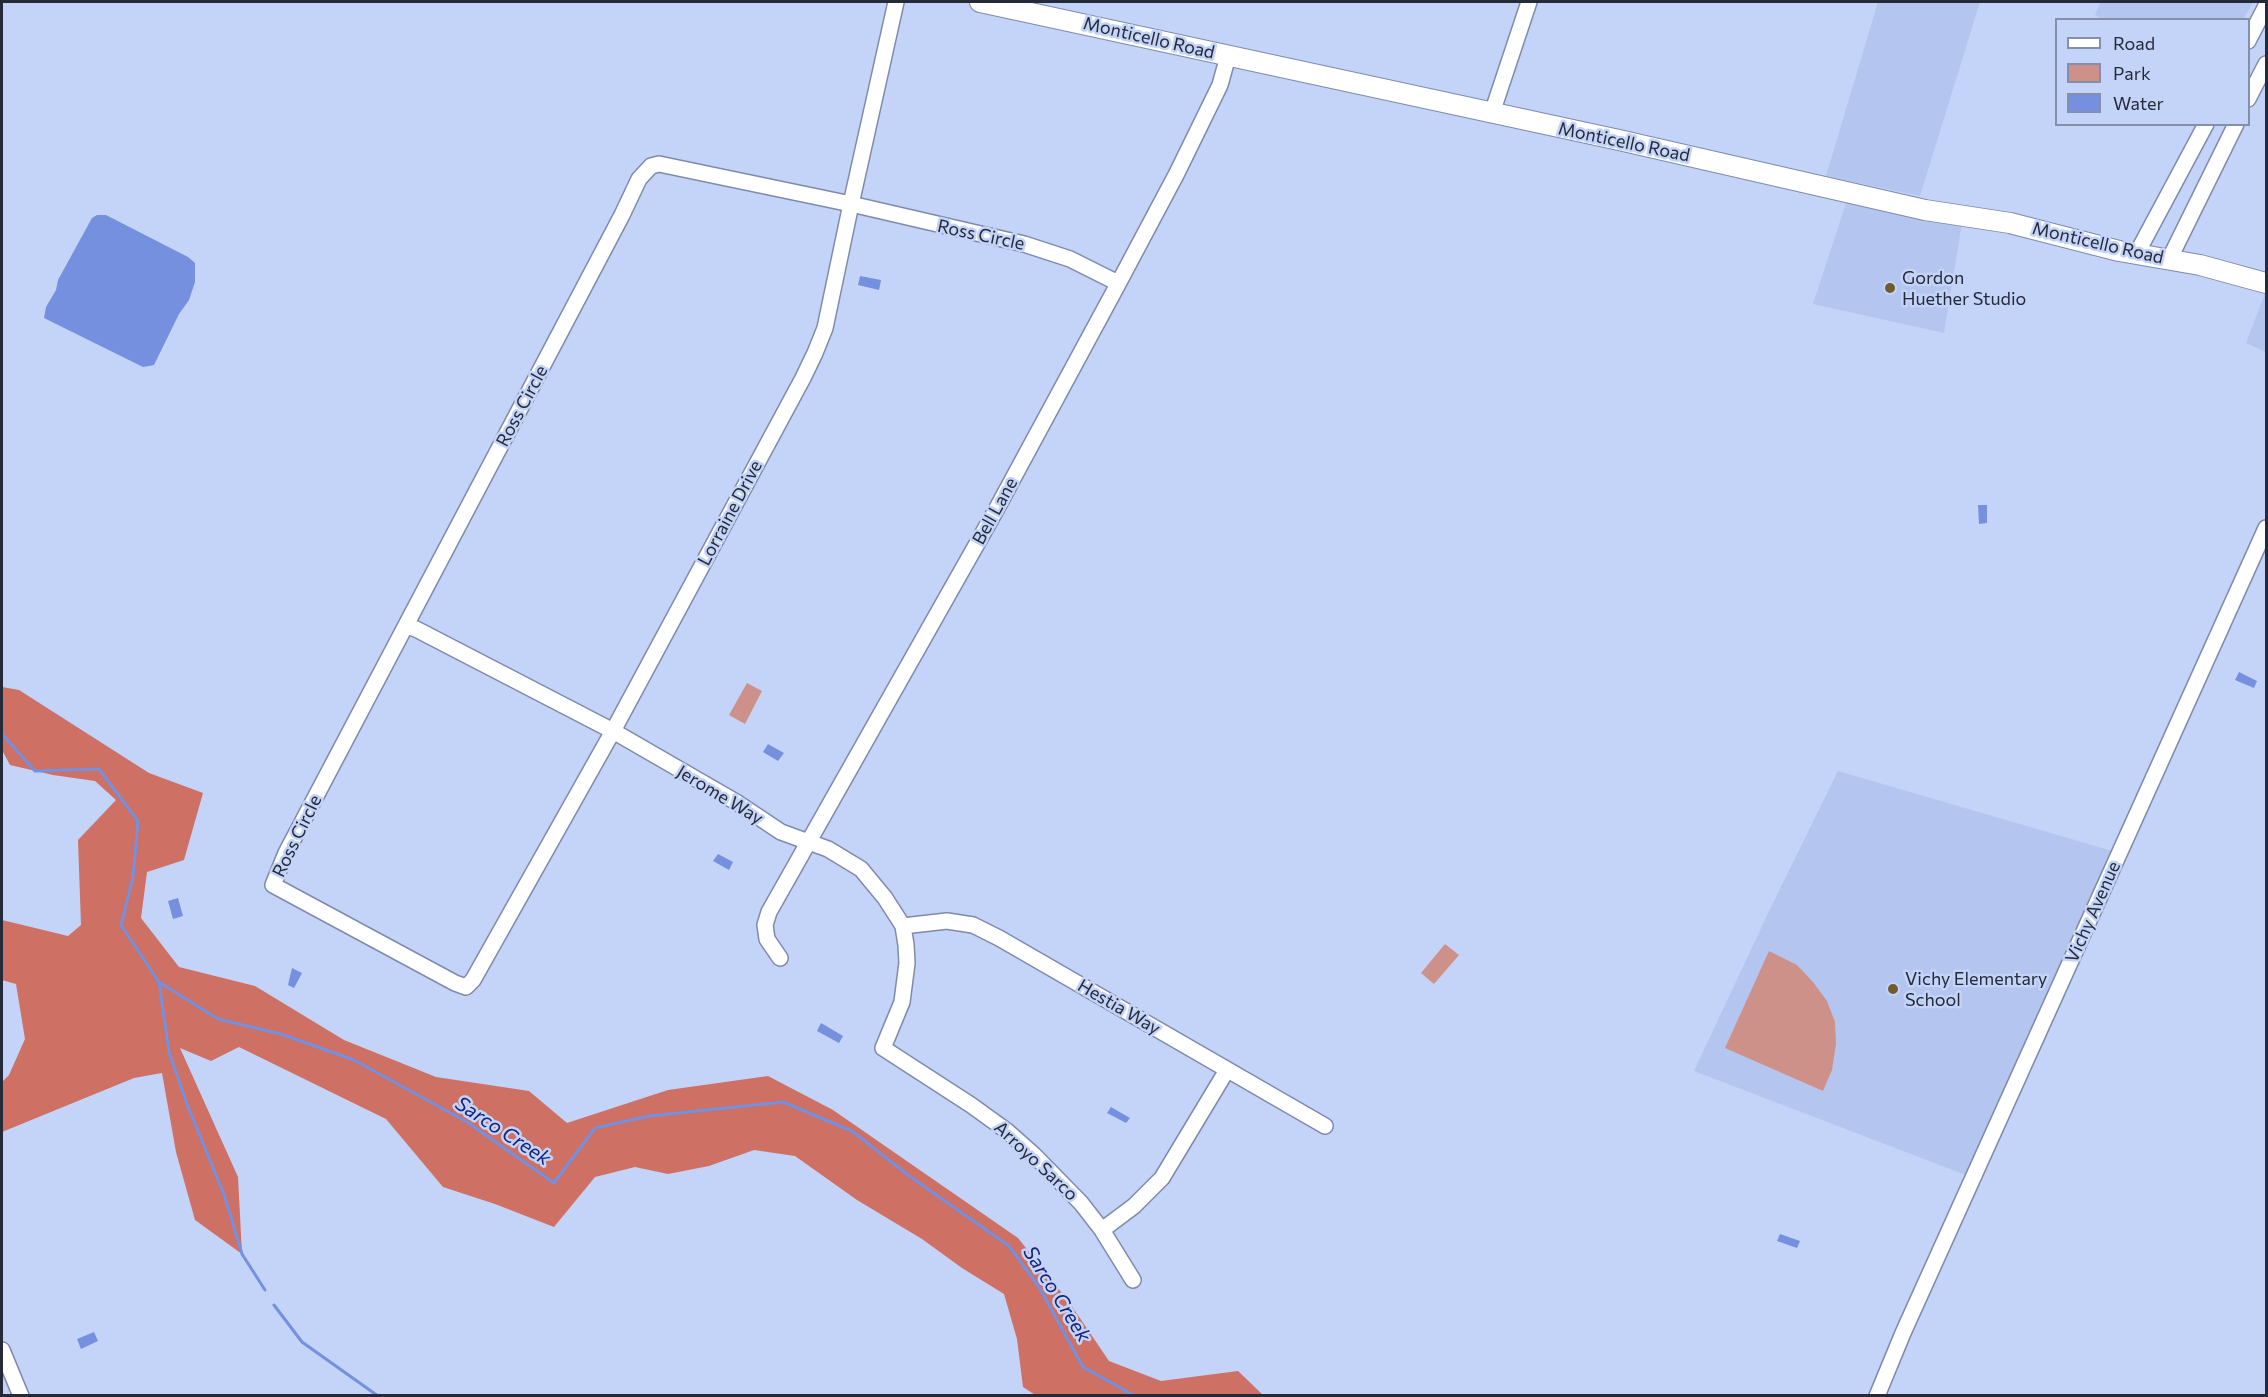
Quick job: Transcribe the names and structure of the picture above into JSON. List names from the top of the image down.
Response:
{
  "streets": {
    "main road": ["Monticello Road"],
    "street": [
      "Ross Circle",
      "Bell Lane",
      "Lorraine Drive",
      "Jerome Way",
      "Vichy Avenue",
      "Hestia Way",
      "Arroyo Sarco"
    ]
  },
  "crossings": [
    ["Monticello Road", "Bell Lane"],
    ["Ross Circle", "Bell Lane"],
    ["Ross Circle", "Lorraine Drive"],
    ["Ross Circle", "Jerome Way"],
    ["Bell Lane", "Jerome Way"],
    ["Lorraine Drive", "Jerome Way"],
    ["Jerome Way", "Hestia Way"],
    ["Jerome Way", "Arroyo Sarco"]
  ],
  "water": ["Sarco Creek"],
  "places": ["Gordon Huether Studio", "Vichy Elementary School"],
  "legend": ["Road", "Park", "Water"]
}
